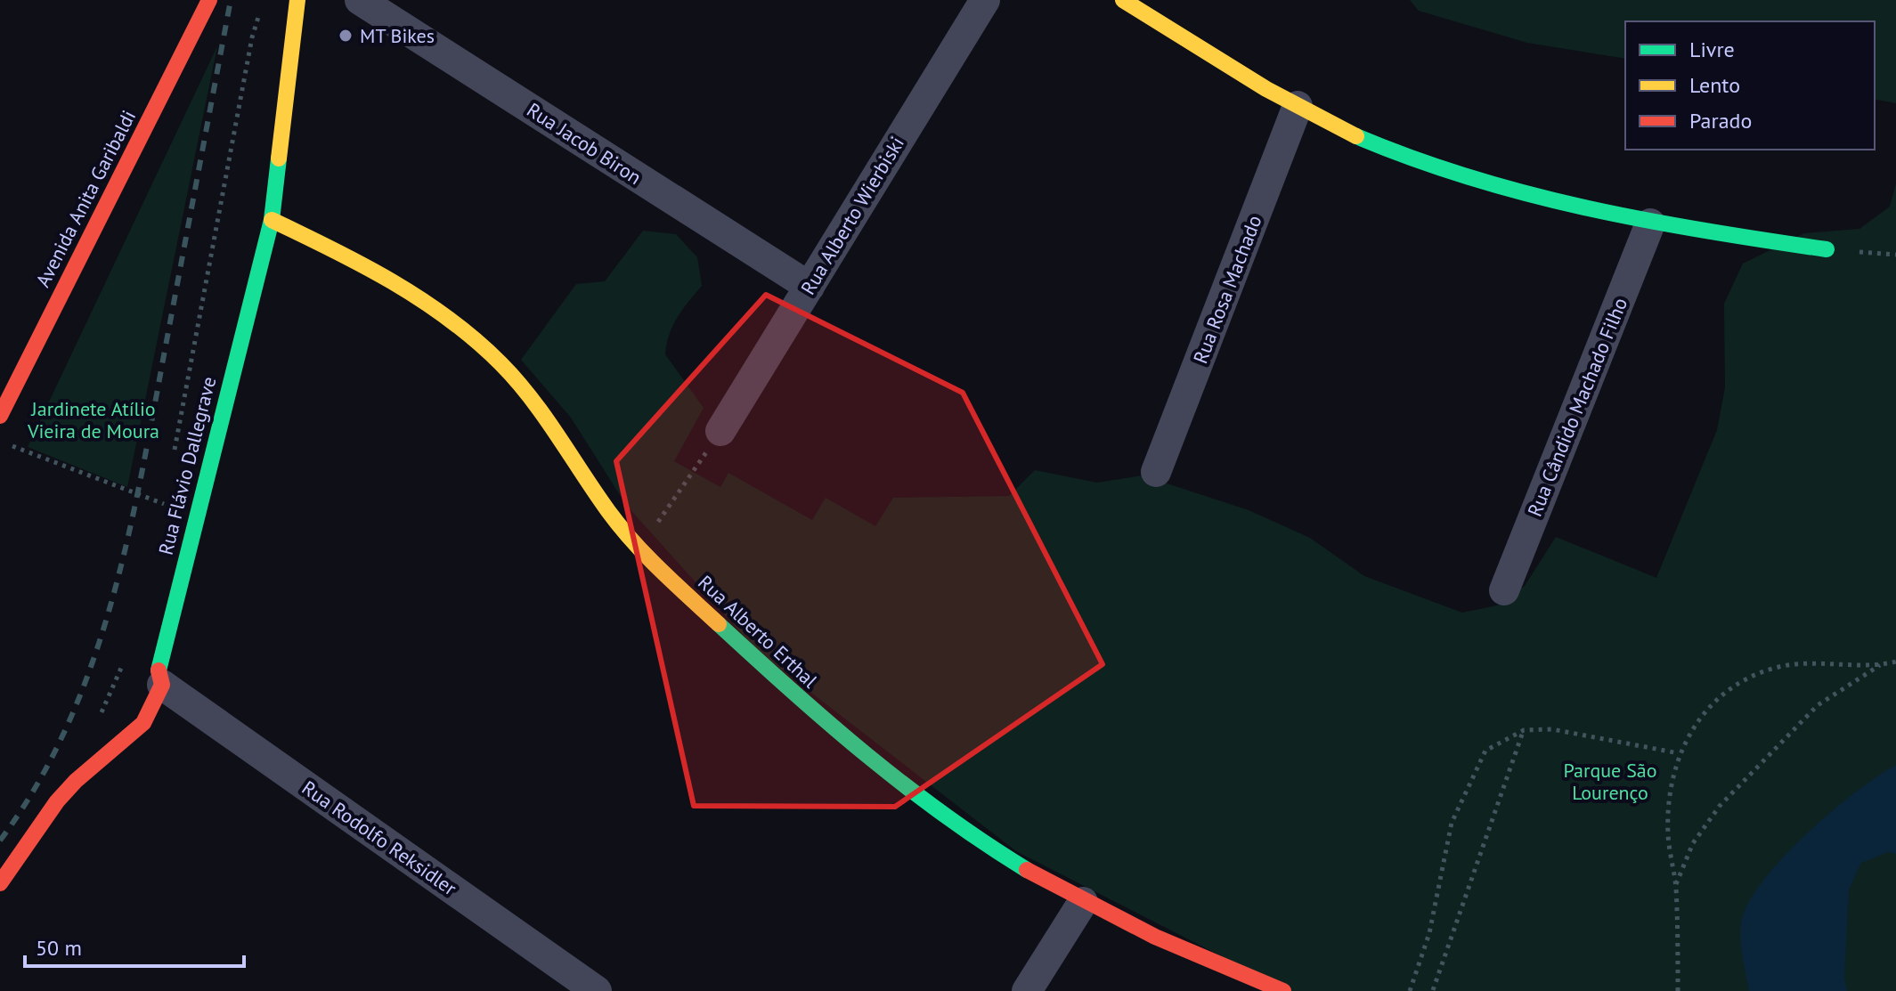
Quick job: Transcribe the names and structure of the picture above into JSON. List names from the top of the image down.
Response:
{
  "streets": {
    "street": [
      "Rua Jacob Biron",
      "Avenida Anita Garibaldi",
      "Rua Alberto Wierbiski",
      "Rua Rosa Machado",
      "Rua Cândido Machado Filho",
      "Rua Flávio Dallegrave",
      "Rua Alberto Erthal",
      "Rua Rodolfo Reksidler"
    ]
  },
  "crossings": [
    ["Rua Jacob Biron", "Rua Alberto Wierbiski"],
    ["Rua Flávio Dallegrave", "Rua Alberto Erthal"],
    ["Rua Flávio Dallegrave", "Rua Rodolfo Reksidler"]
  ],
  "parks": ["Jardinete Atílio Vieira de Moura", "Parque São Lourenço"],
  "places": ["MT Bikes"],
  "legend": ["Livre", "Lento", "Parado"],
  "scale_bar": "50 m"
}
